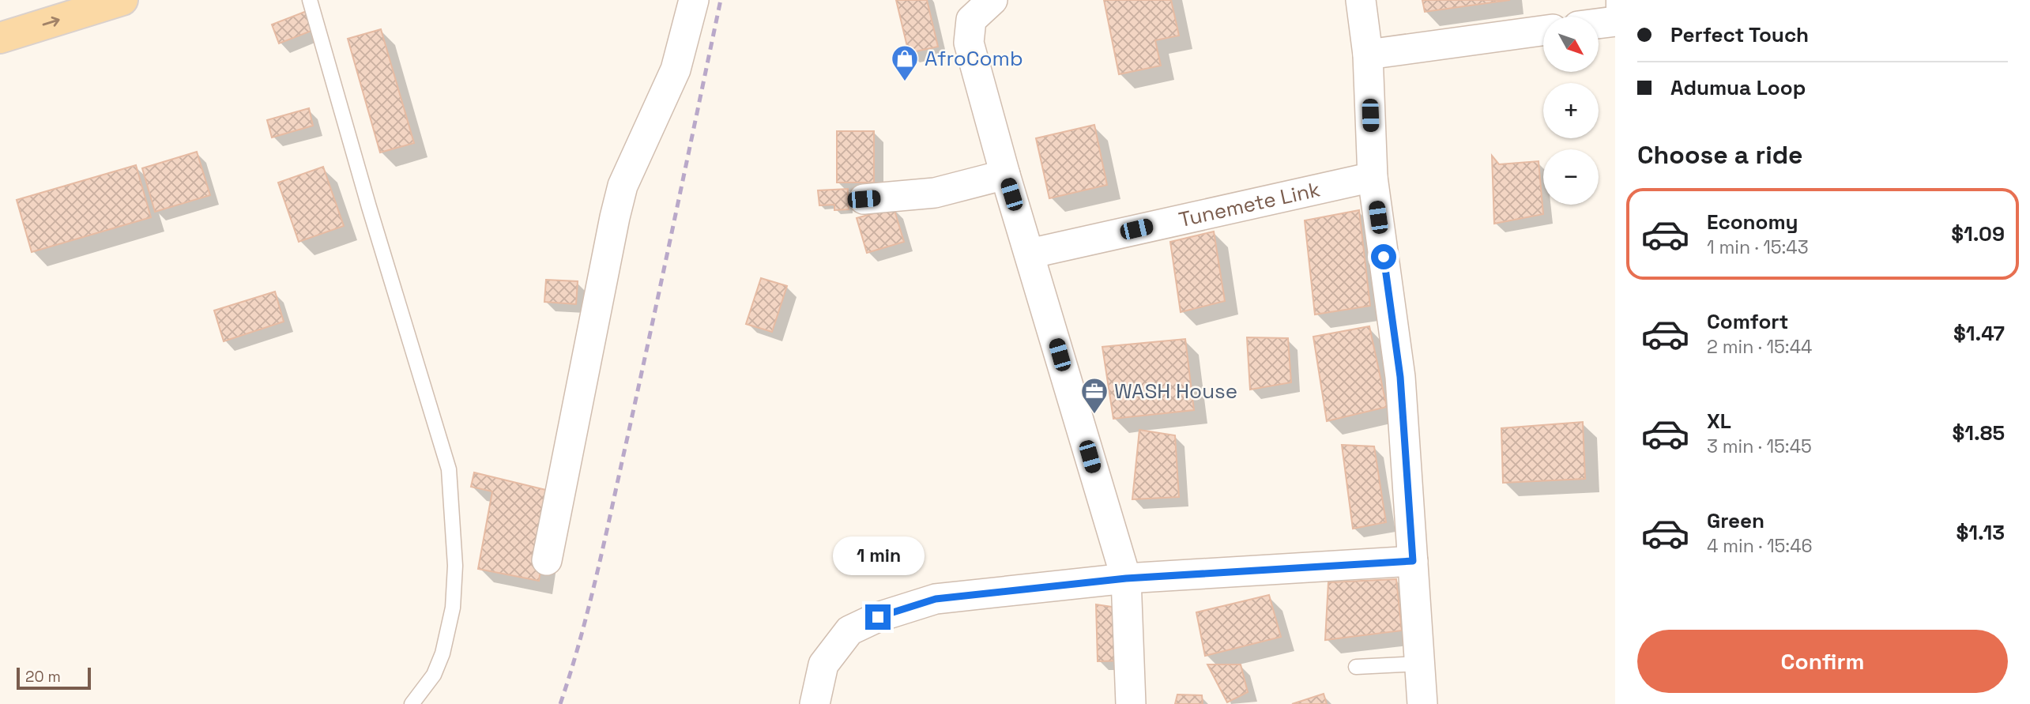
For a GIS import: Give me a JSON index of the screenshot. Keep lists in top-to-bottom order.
{
  "streets": {
    "street": ["Tunemete Link"]
  },
  "places": {
    "shop": ["AfroComb"],
    "office": ["WASH House"]
  },
  "scale_bar": "20 m",
  "north": "bottom right",
  "page": {
    "banner": ["Perfect Touch", "Adumua Loop"],
    "map_buttons": ["+", "−"],
    "heading": "Choose a ride",
    "list": [
      {
        "name": "Economy",
        "note": "1 min · 15:43",
        "value": "$1.09"
      },
      {
        "name": "Comfort",
        "note": "2 min · 15:44",
        "value": "$1.47"
      },
      {
        "name": "XL",
        "note": "3 min · 15:45",
        "value": "$1.85"
      },
      {
        "name": "Green",
        "note": "4 min · 15:46",
        "value": "$1.13"
      }
    ],
    "bubble": "1 min",
    "buttons": "Confirm",
    "scale": "20 m"
  }
}
